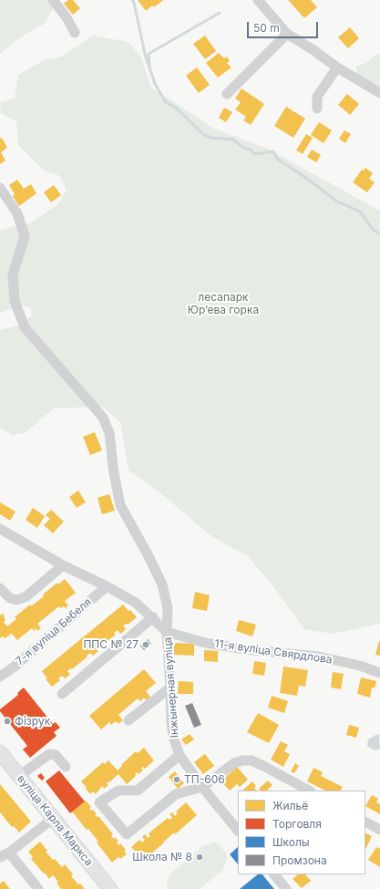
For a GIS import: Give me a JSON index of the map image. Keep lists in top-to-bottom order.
{
  "streets": {
    "main road": ["вуліца Карла Маркса"],
    "street": ["7-я вуліца Бебеля", "11-я вуліца Свярдлова", "Інжынерная вуліца"]
  },
  "crossings": [
    ["7-я вуліца Бебеля", "Інжынерная вуліца"],
    ["11-я вуліца Свярдлова", "Інжынерная вуліца"]
  ],
  "parks": ["лесапарк Юрʼева горка"],
  "places": [
    "ППС № 27",
    "Фізрук",
    "ТП-606",
    "Школа № 8"
  ],
  "legend": [
    "Жильё",
    "Торговля",
    "Школы",
    "Промзона"
  ],
  "scale_bar": "50 m"
}
